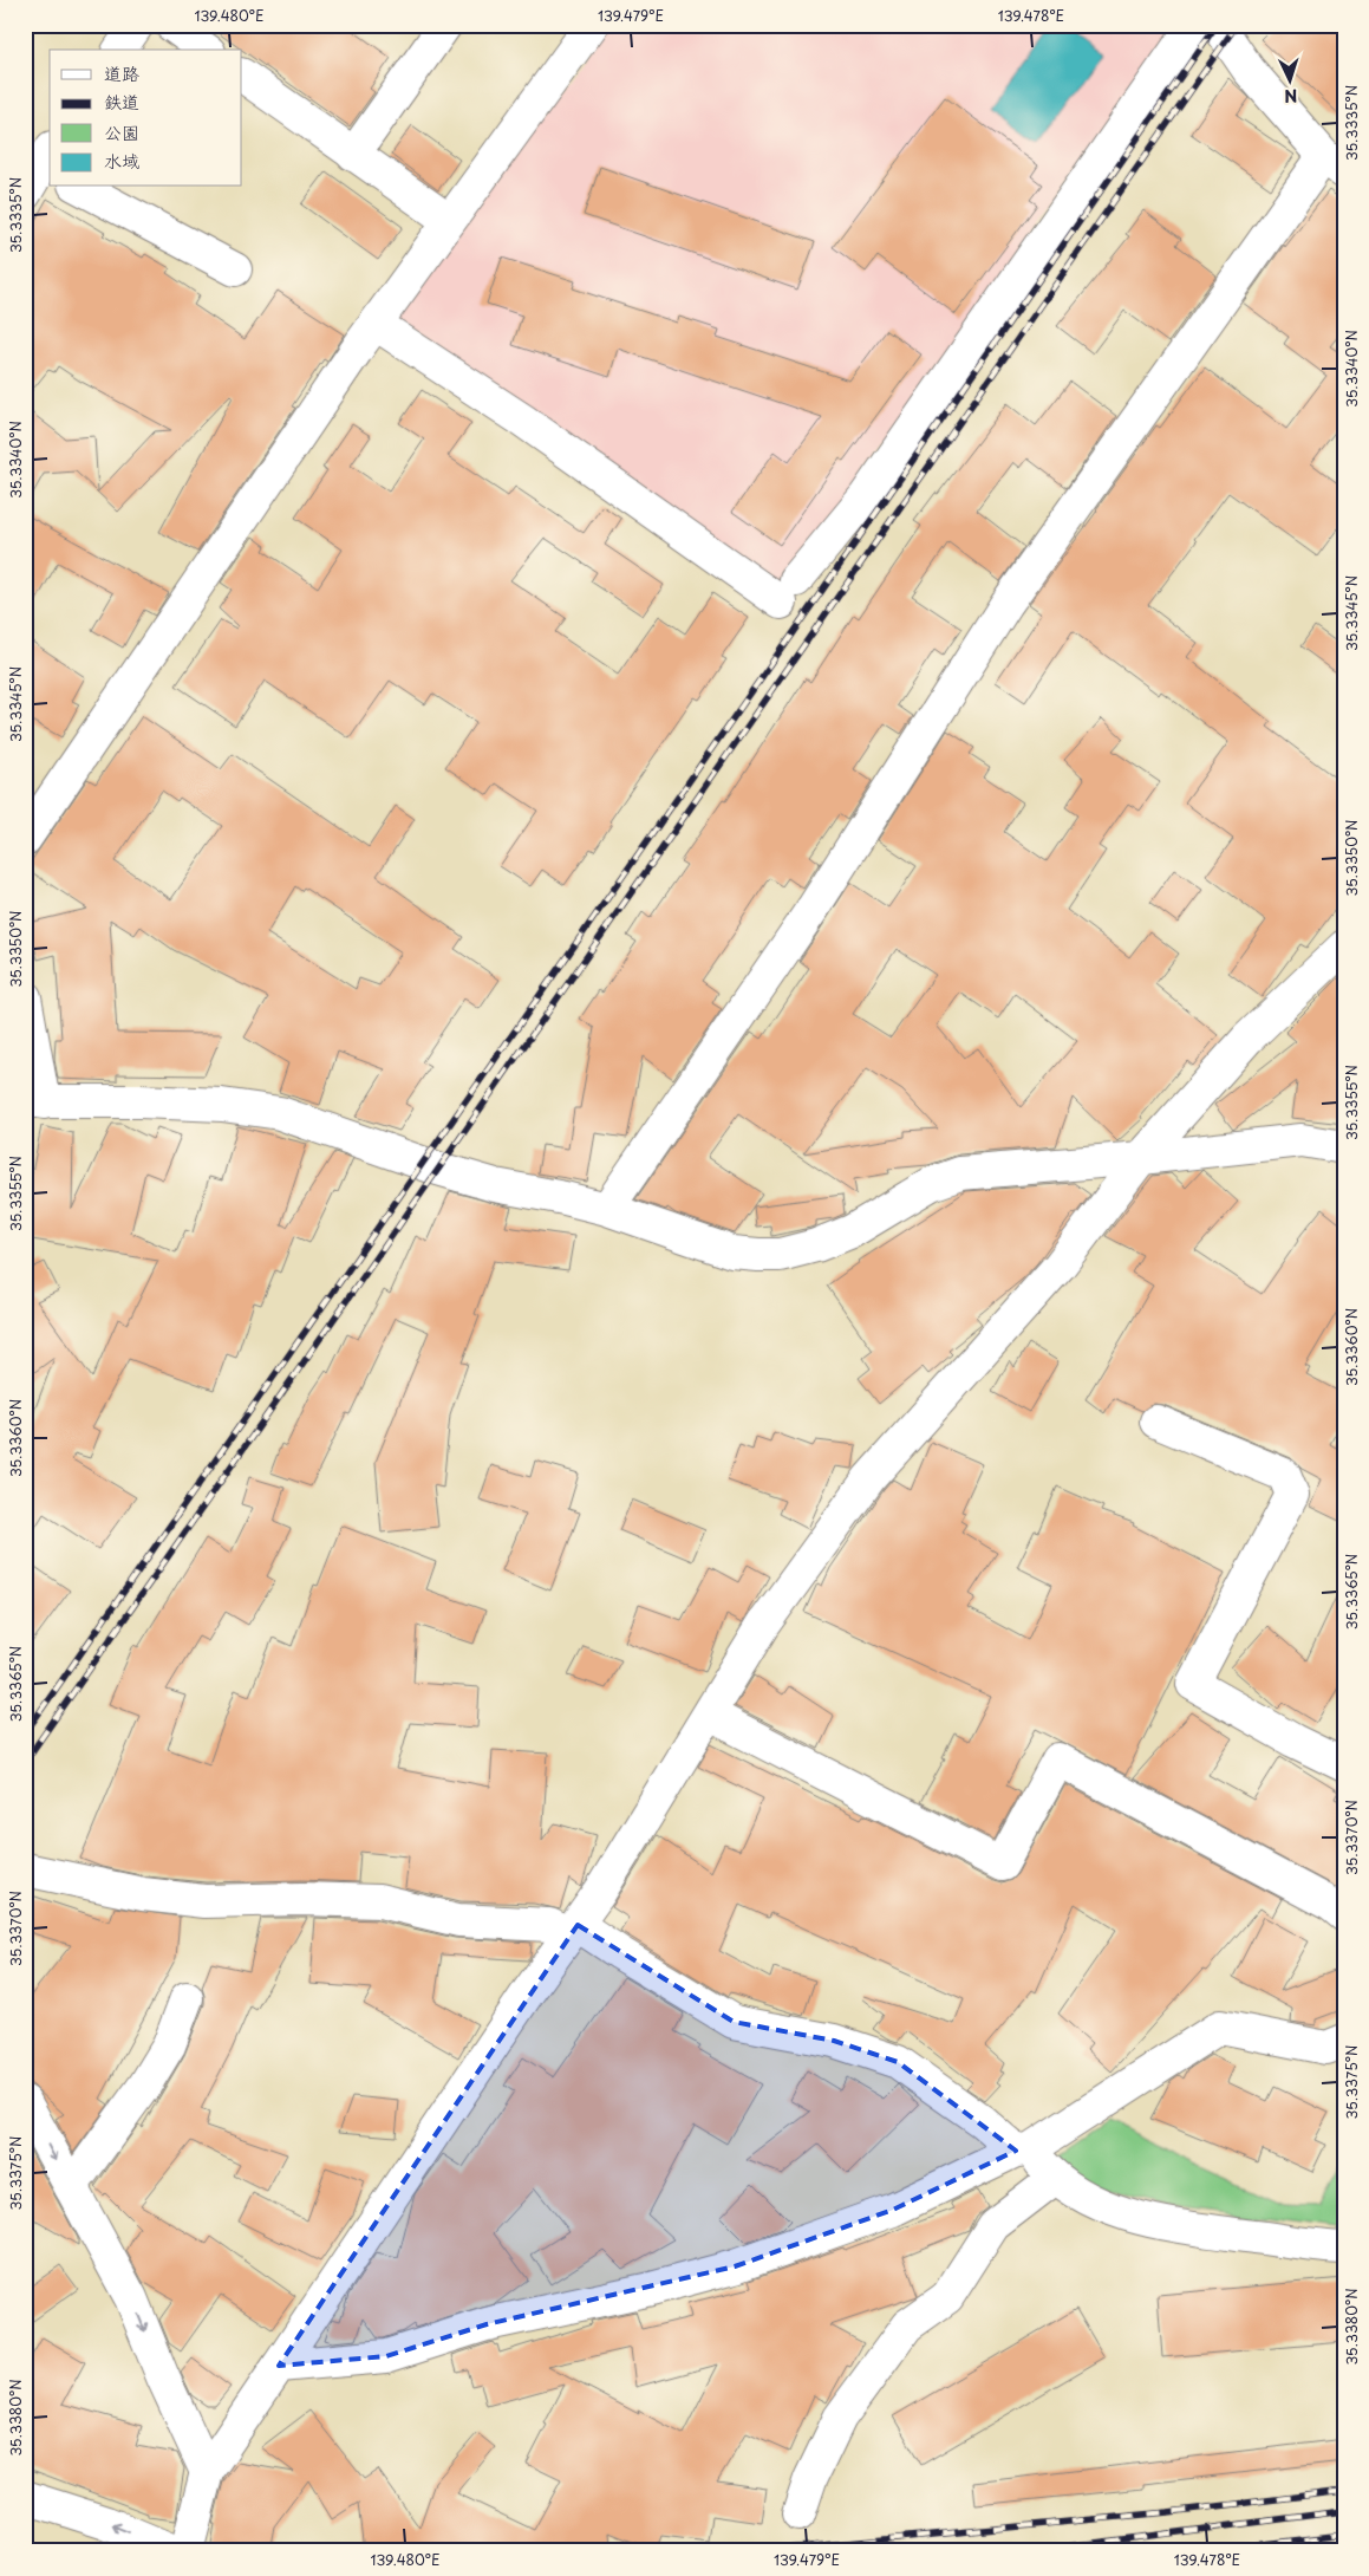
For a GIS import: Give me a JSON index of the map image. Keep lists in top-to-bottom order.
{
  "legend": [
    "道路",
    "鉄道",
    "公園",
    "水域"
  ],
  "north": "bottom",
  "coordinates": [
    "139.480°E",
    "139.479°E",
    "139.478°E",
    "35.3335°N",
    "35.3340°N",
    "35.3345°N",
    "35.3350°N",
    "35.3355°N",
    "35.3360°N",
    "35.3365°N",
    "35.3370°N",
    "35.3375°N",
    "35.3380°N"
  ]
}
